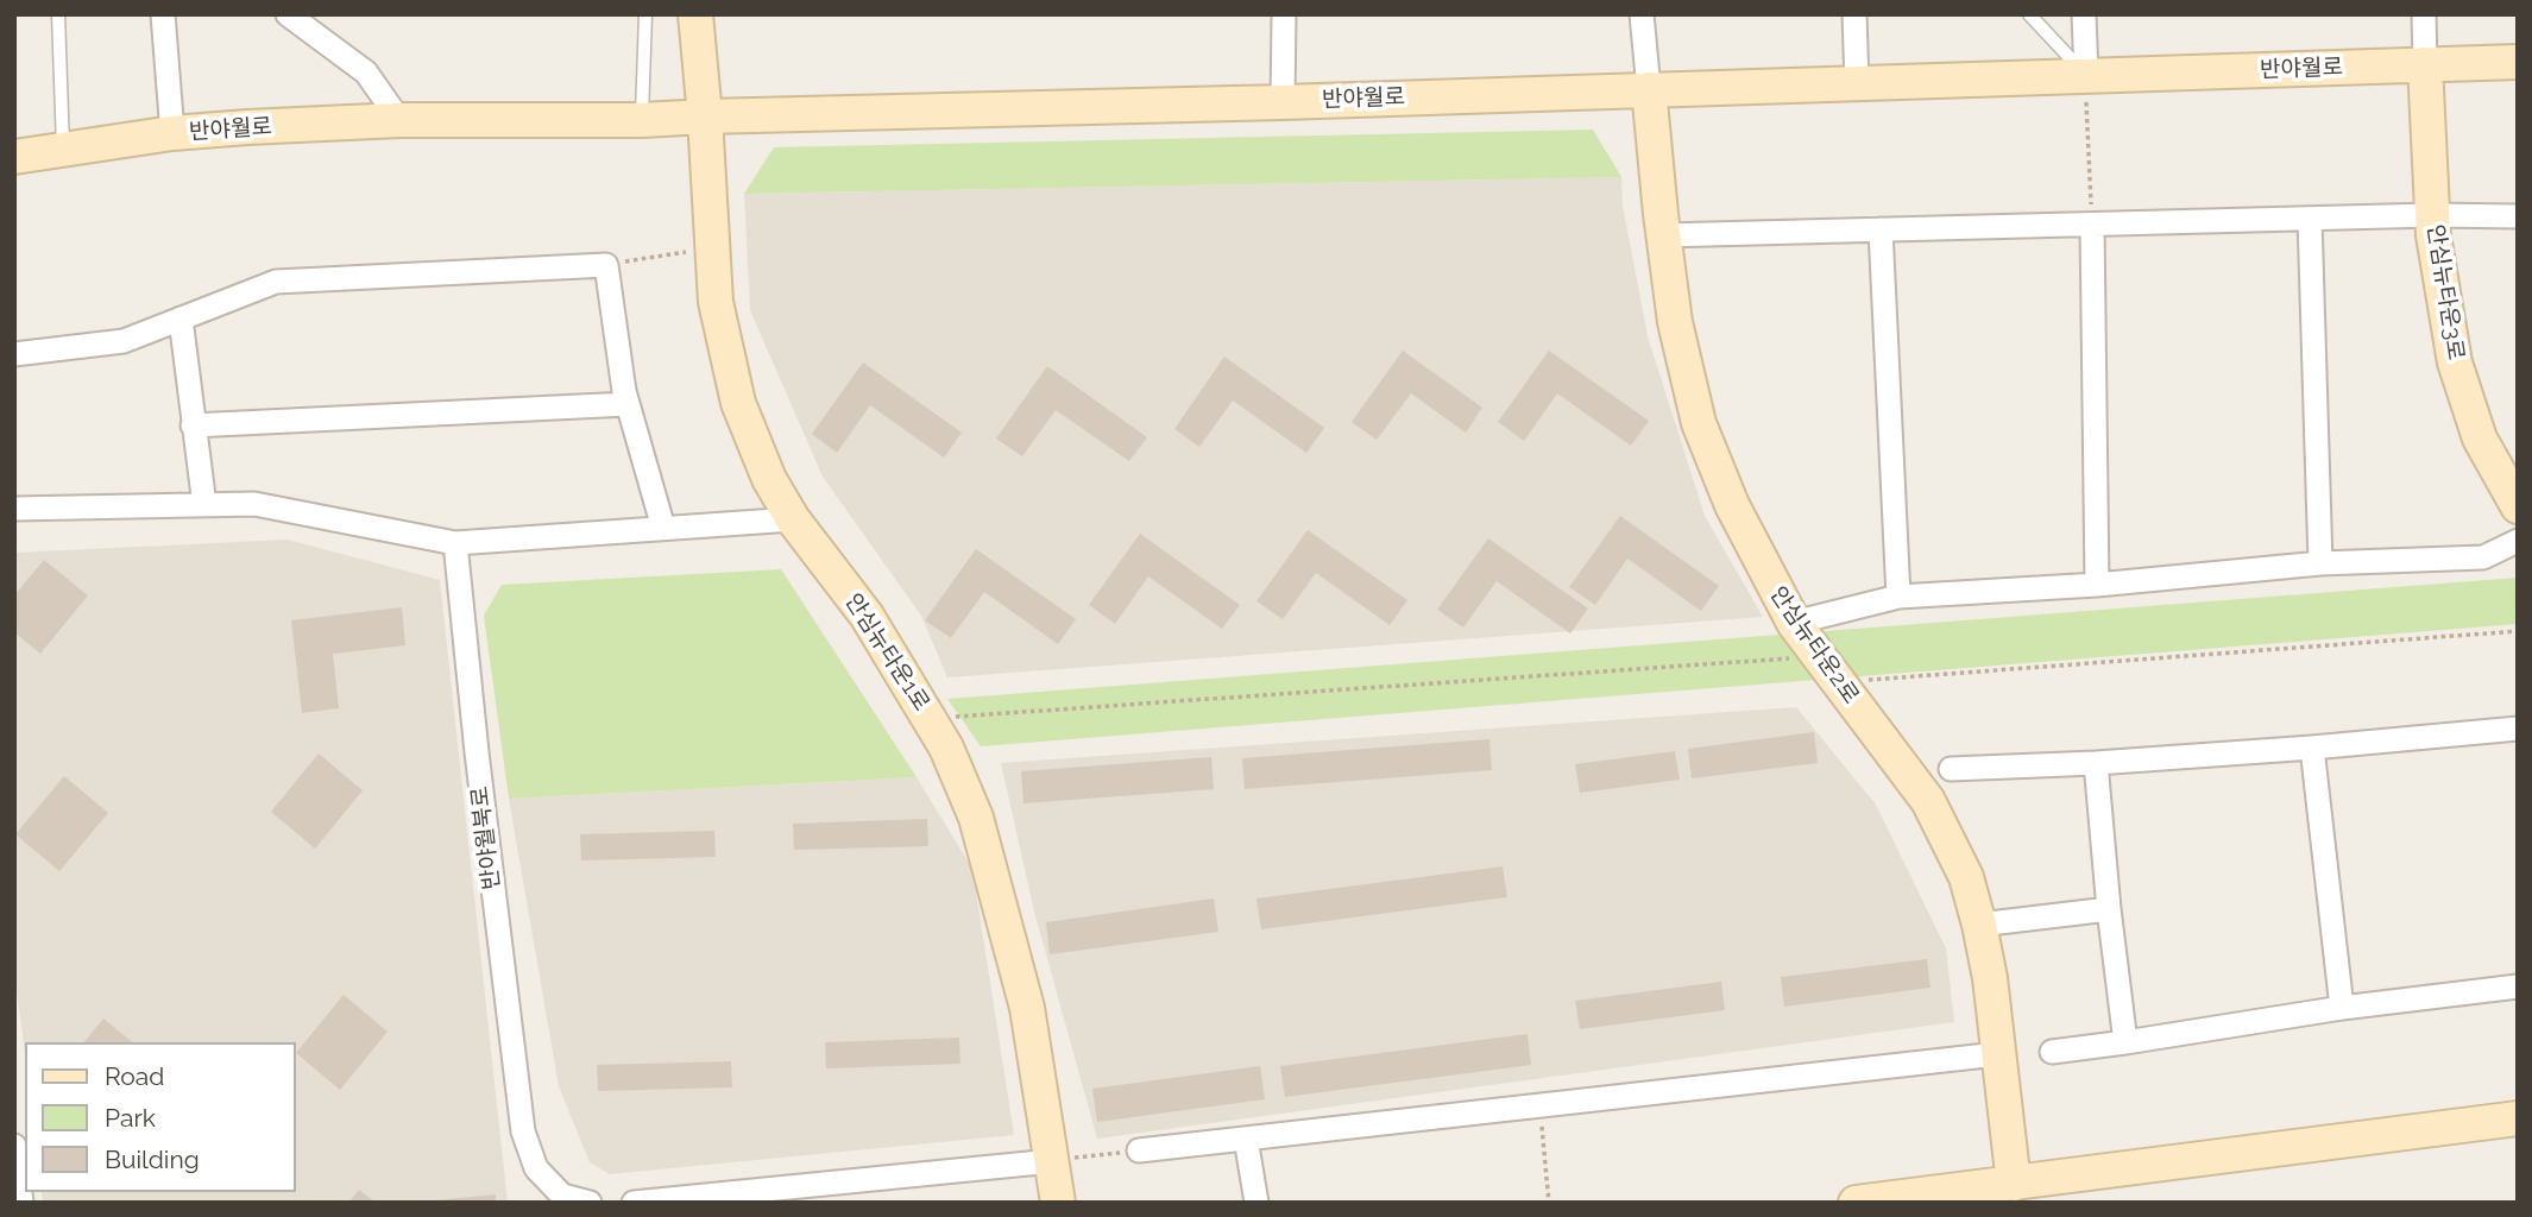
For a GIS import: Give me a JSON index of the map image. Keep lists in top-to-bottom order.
{
  "streets": {
    "street": [
      "반야월로",
      "안심뉴타운3로",
      "안심뉴타운2로",
      "안심뉴타운1로",
      "반야월북로"
    ]
  },
  "crossings": [
    ["반야월로", "안심뉴타운3로"],
    ["반야월로", "안심뉴타운2로"],
    ["반야월로", "안심뉴타운1로"]
  ],
  "legend": ["Road", "Park", "Building"]
}
